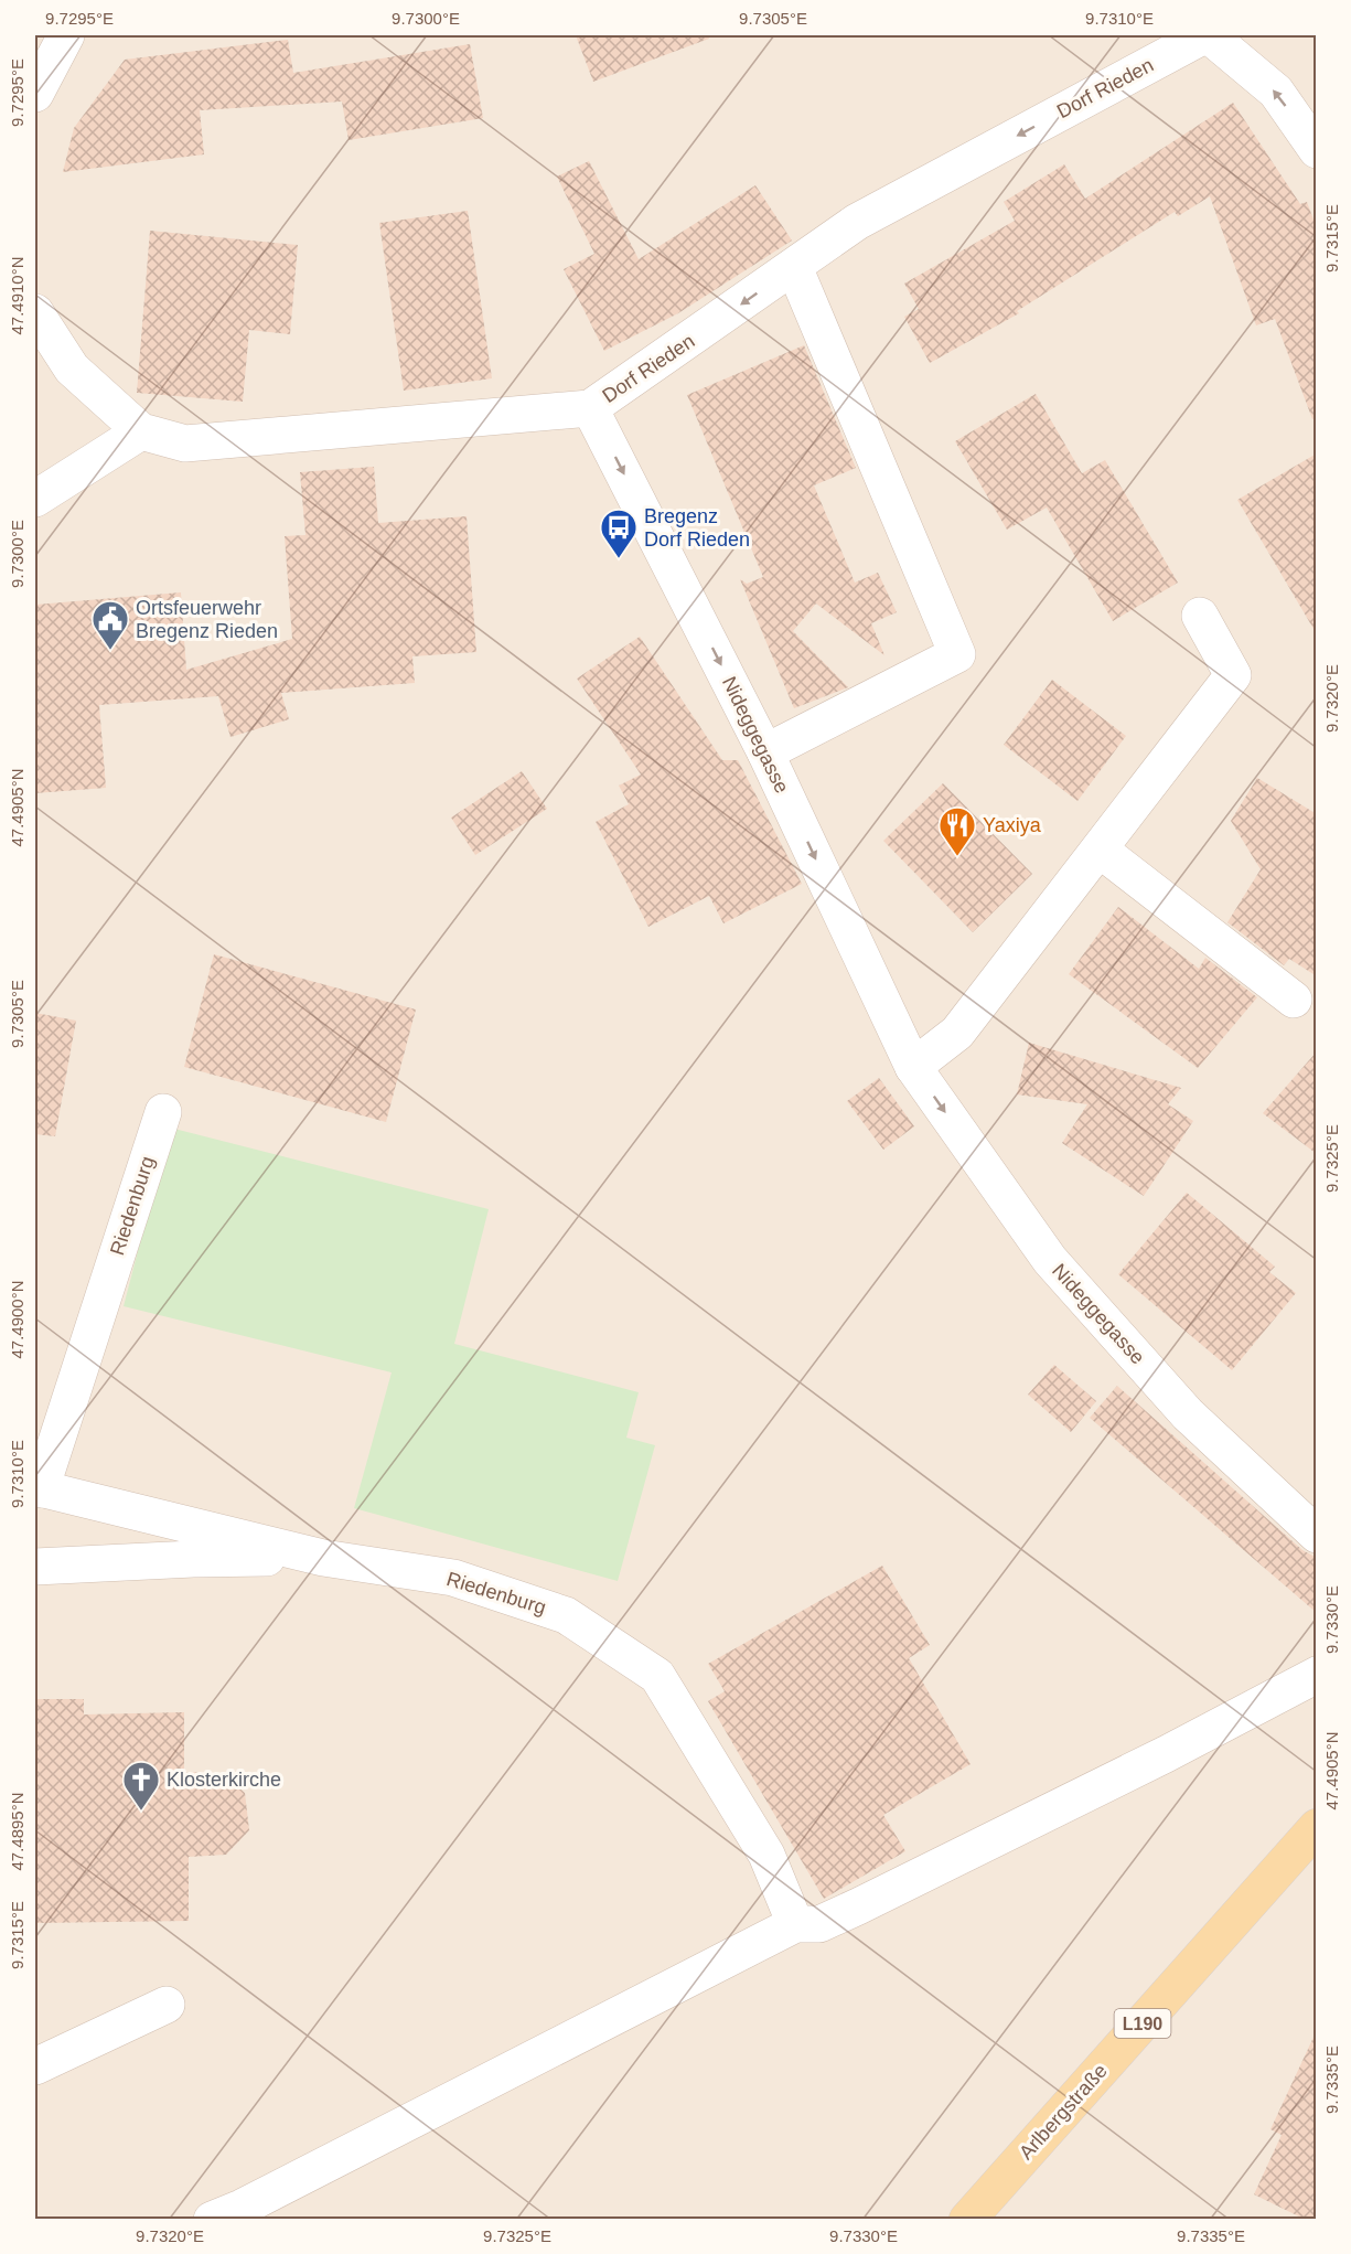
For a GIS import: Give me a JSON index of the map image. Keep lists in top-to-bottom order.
{
  "streets": {
    "main road": ["L190", "Arlbergstraße"],
    "street": ["Dorf Rieden", "Nideggegasse", "Riedenburg"]
  },
  "crossings": [
    ["Dorf Rieden", "Nideggegasse"]
  ],
  "one_way": ["Dorf Rieden", "Nideggegasse"],
  "places": {
    "bus stop": ["Bregenz Dorf Rieden"],
    "public building": ["Ortsfeuerwehr Bregenz Rieden"],
    "restaurant": ["Yaxiya"],
    "church": ["Klosterkirche"]
  },
  "coordinates": [
    "9.7295°E",
    "9.7300°E",
    "9.7305°E",
    "9.7310°E",
    "9.7315°E",
    "47.4910°N",
    "9.7320°E",
    "47.4905°N",
    "9.7325°E",
    "47.4900°N",
    "9.7330°E",
    "47.4895°N",
    "9.7335°E"
  ]
}
